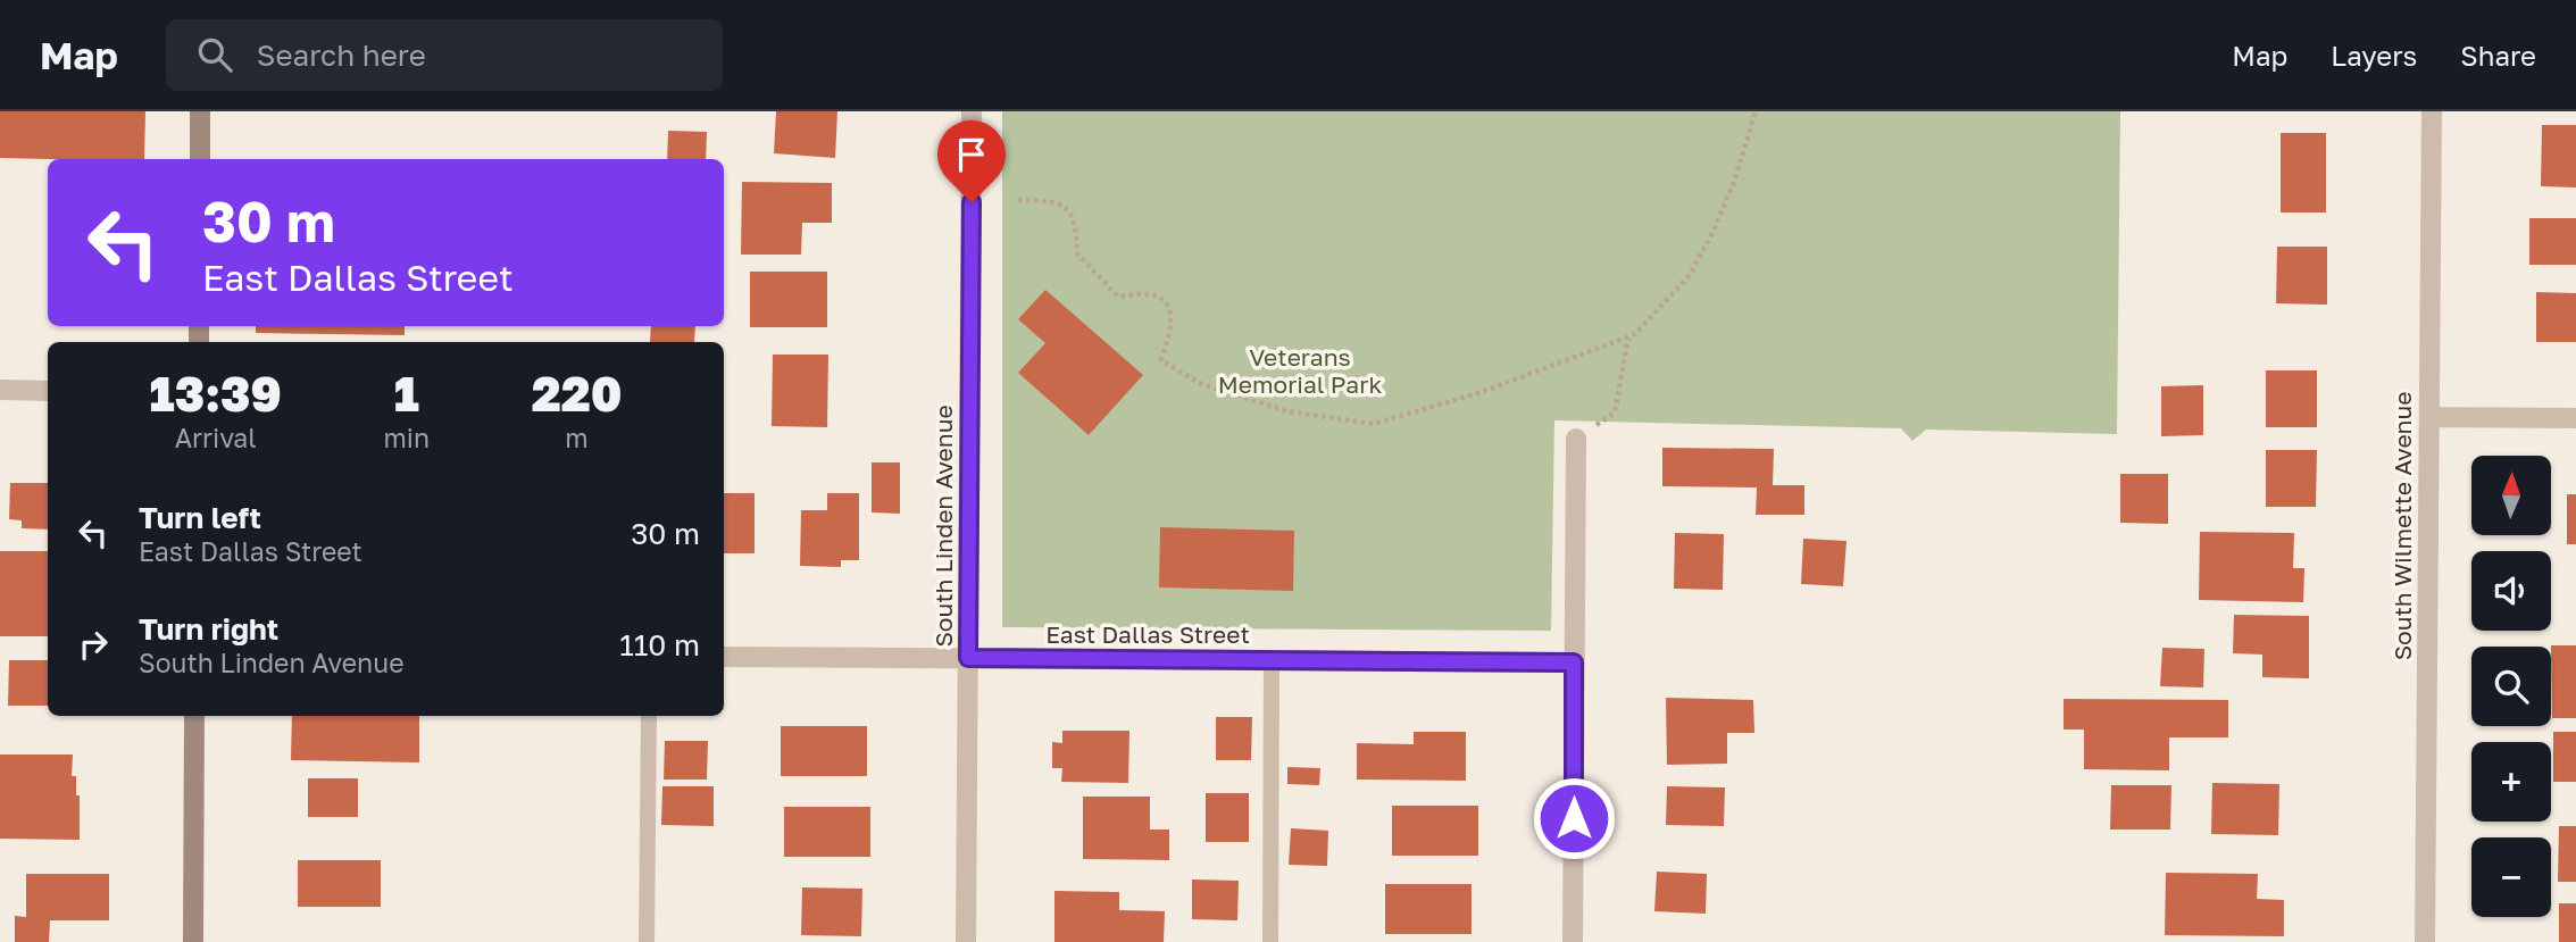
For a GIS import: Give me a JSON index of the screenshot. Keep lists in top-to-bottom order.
{
  "streets": {
    "street": ["South Linden Avenue", "South Wilmette Avenue", "East Dallas Street"]
  },
  "crossings": [
    ["South Linden Avenue", "East Dallas Street"]
  ],
  "parks": ["Veterans Memorial Park"],
  "north": "top",
  "page": {
    "header": "Map",
    "search": "Search here",
    "nav": ["Map", "Layers", "Share"],
    "turn": ["30 m", "East Dallas Street"],
    "eta": [
      "13:39",
      "Arrival",
      "1",
      "min",
      "220",
      "m"
    ],
    "map_buttons": ["+", "−"],
    "list": [
      {
        "name": "Turn left",
        "note": "East Dallas Street",
        "value": "30 m"
      },
      {
        "name": "Turn right",
        "note": "South Linden Avenue",
        "value": "110 m"
      }
    ]
  }
}
